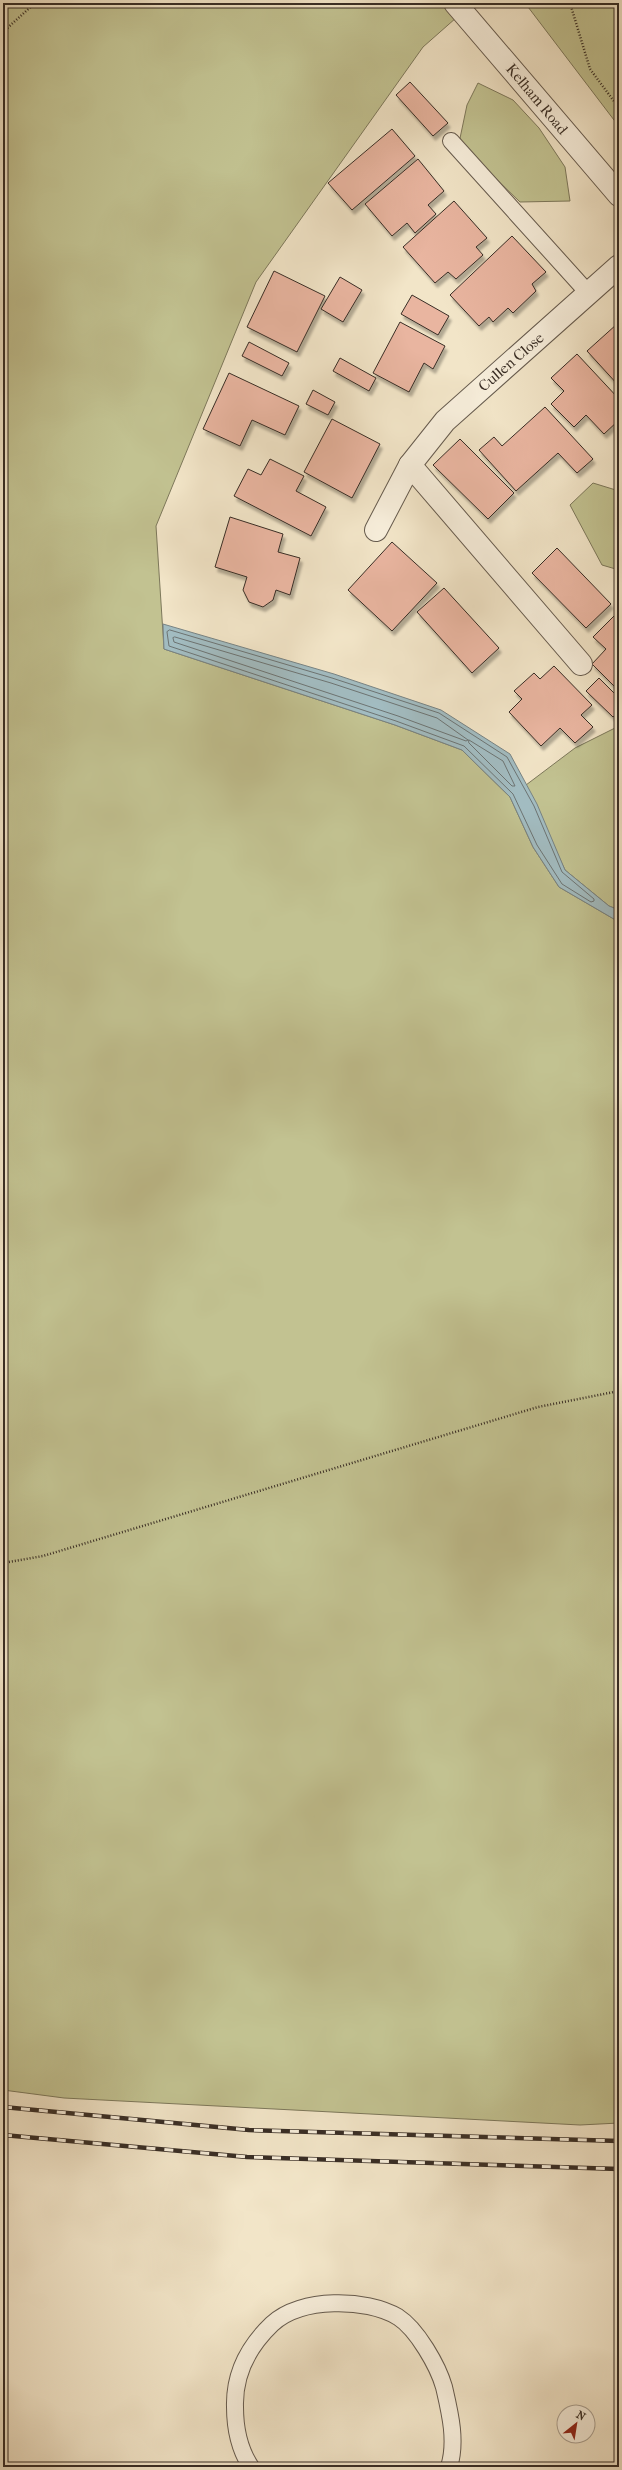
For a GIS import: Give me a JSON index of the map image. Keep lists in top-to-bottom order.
{
  "streets": {
    "street": ["Kelham Road", "Cullen Close"]
  },
  "north": "top right"
}
